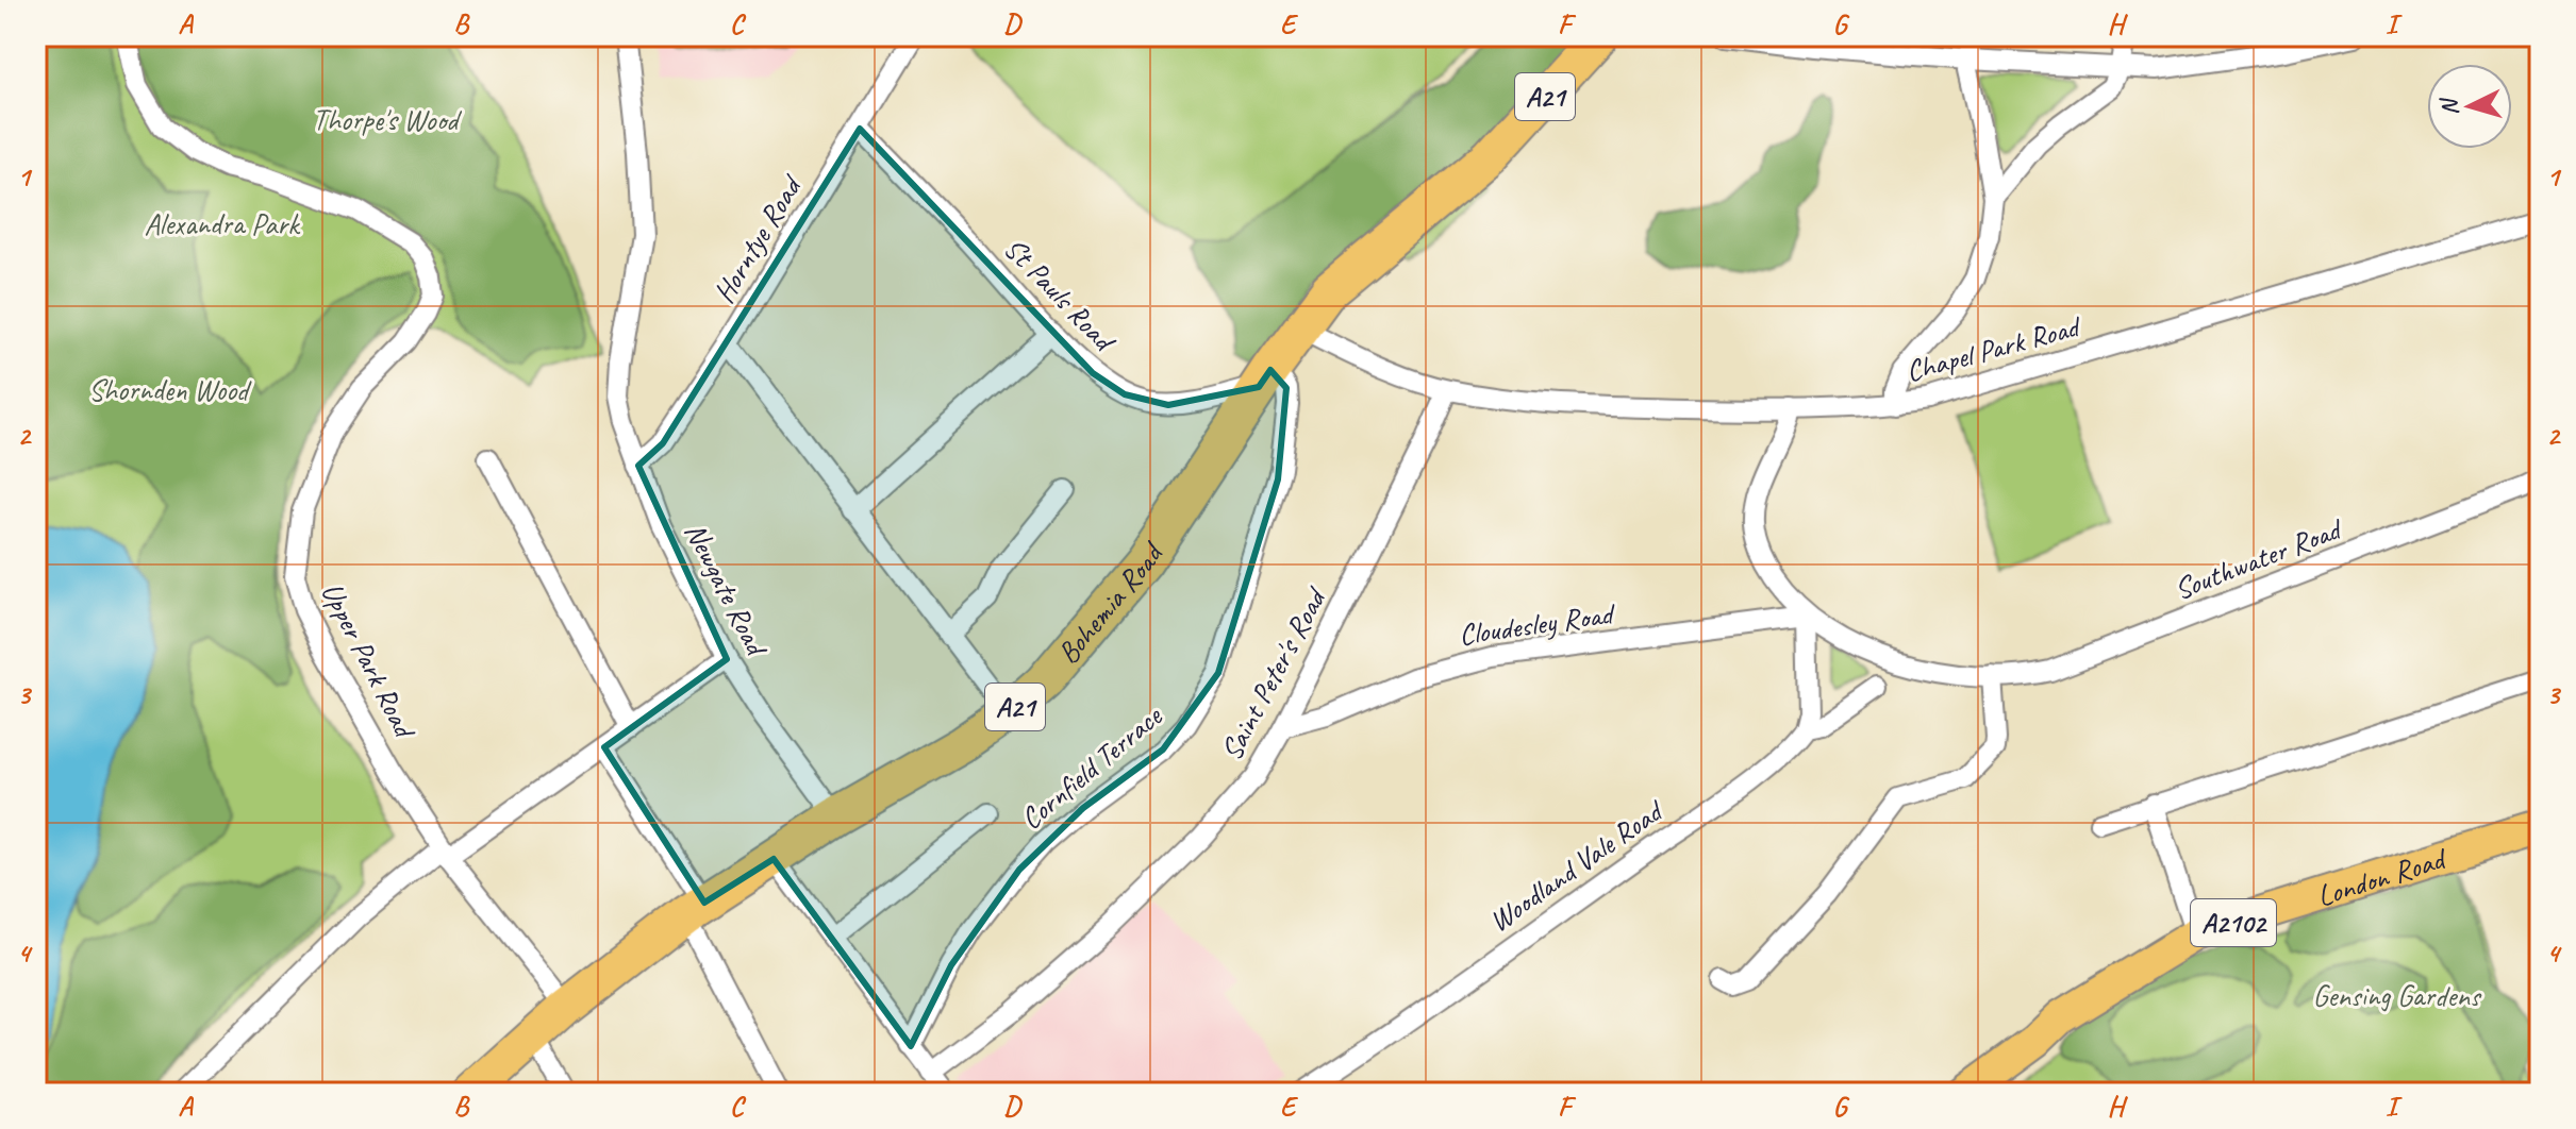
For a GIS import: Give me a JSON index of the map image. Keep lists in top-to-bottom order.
{
  "streets": {
    "highway": ["A21", "Bohemia Road"],
    "main road": ["London Road", "A2102"],
    "street": [
      "Horntye Road",
      "St Pauls Road",
      "Chapel Park Road",
      "Southwater Road",
      "Newgate Road",
      "Cloudesley Road",
      "Upper Park Road",
      "Saint Peter's Road",
      "Cornfield Terrace",
      "Woodland Vale Road"
    ]
  },
  "crossings": [
    ["Horntye Road", "St Pauls Road"],
    ["Horntye Road", "Newgate Road"],
    ["St Pauls Road", "Bohemia Road"],
    ["St Pauls Road", "Cornfield Terrace"],
    ["Chapel Park Road", "Southwater Road"],
    ["Chapel Park Road", "Bohemia Road"],
    ["Chapel Park Road", "Saint Peter's Road"],
    ["Southwater Road", "Cloudesley Road"],
    ["Newgate Road", "Bohemia Road"],
    ["Bohemia Road", "Upper Park Road"],
    ["Bohemia Road", "Cornfield Terrace"],
    ["Cloudesley Road", "Saint Peter's Road"]
  ],
  "parks": [
    "Thorpe's Wood",
    "Alexandra Park",
    "Shornden Wood",
    "Gensing Gardens"
  ],
  "north": "left",
  "grid": {
    "columns": [
      "A",
      "B",
      "C",
      "D",
      "E",
      "F",
      "G",
      "H",
      "I"
    ],
    "rows": [
      "1",
      "2",
      "3",
      "4"
    ]
  }
}
